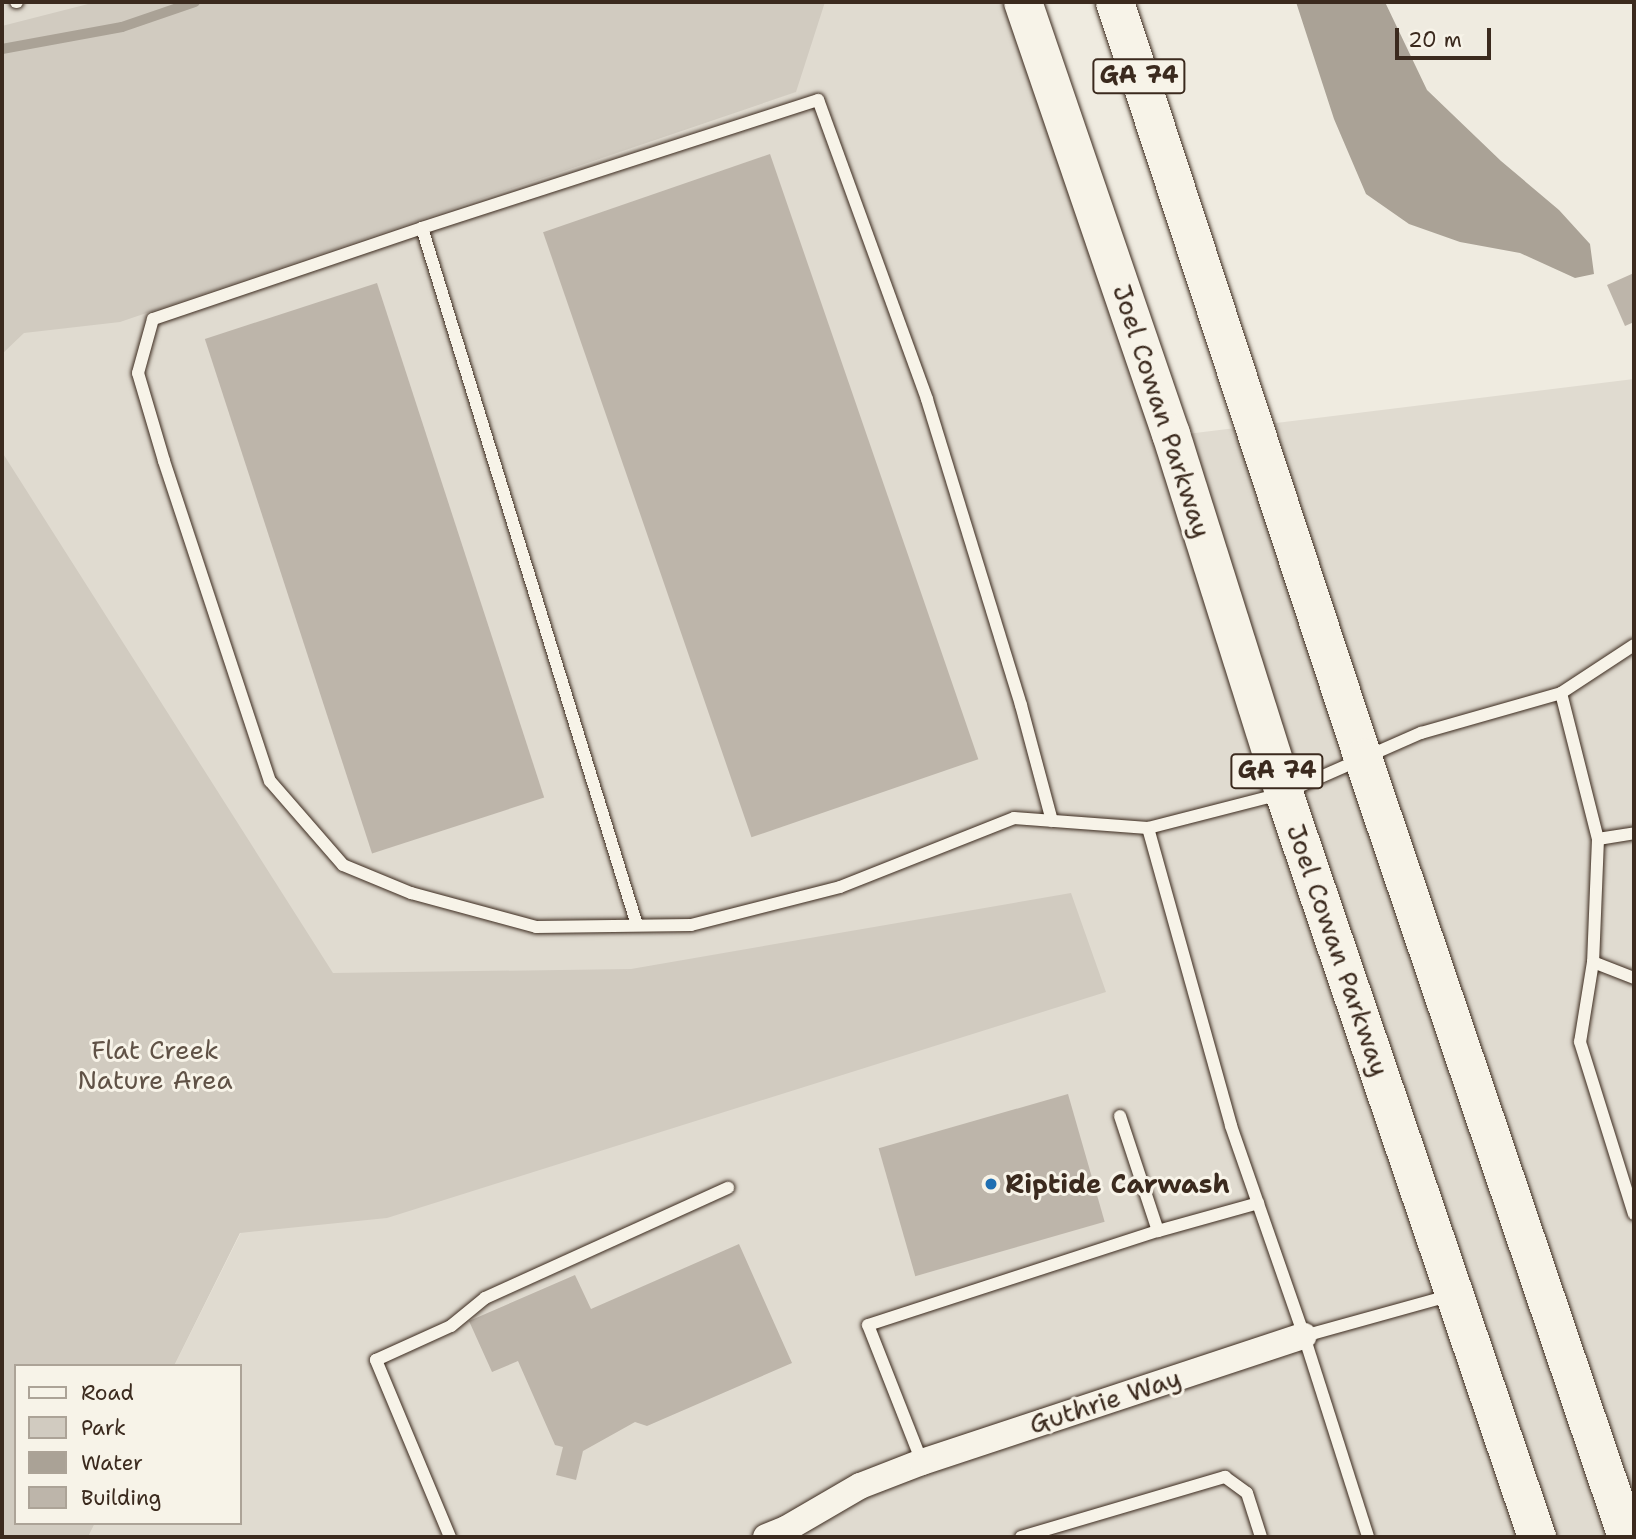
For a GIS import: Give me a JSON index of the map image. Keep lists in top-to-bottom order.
{
  "streets": {
    "main road": ["GA 74", "Joel Cowan Parkway"],
    "street": ["Guthrie Way"]
  },
  "crossings": [
    ["Joel Cowan Parkway", "Guthrie Way"]
  ],
  "parks": ["Flat Creek Nature Area"],
  "places": ["Riptide Carwash"],
  "legend": [
    "Road",
    "Park",
    "Water",
    "Building"
  ],
  "scale_bar": "20 m"
}
